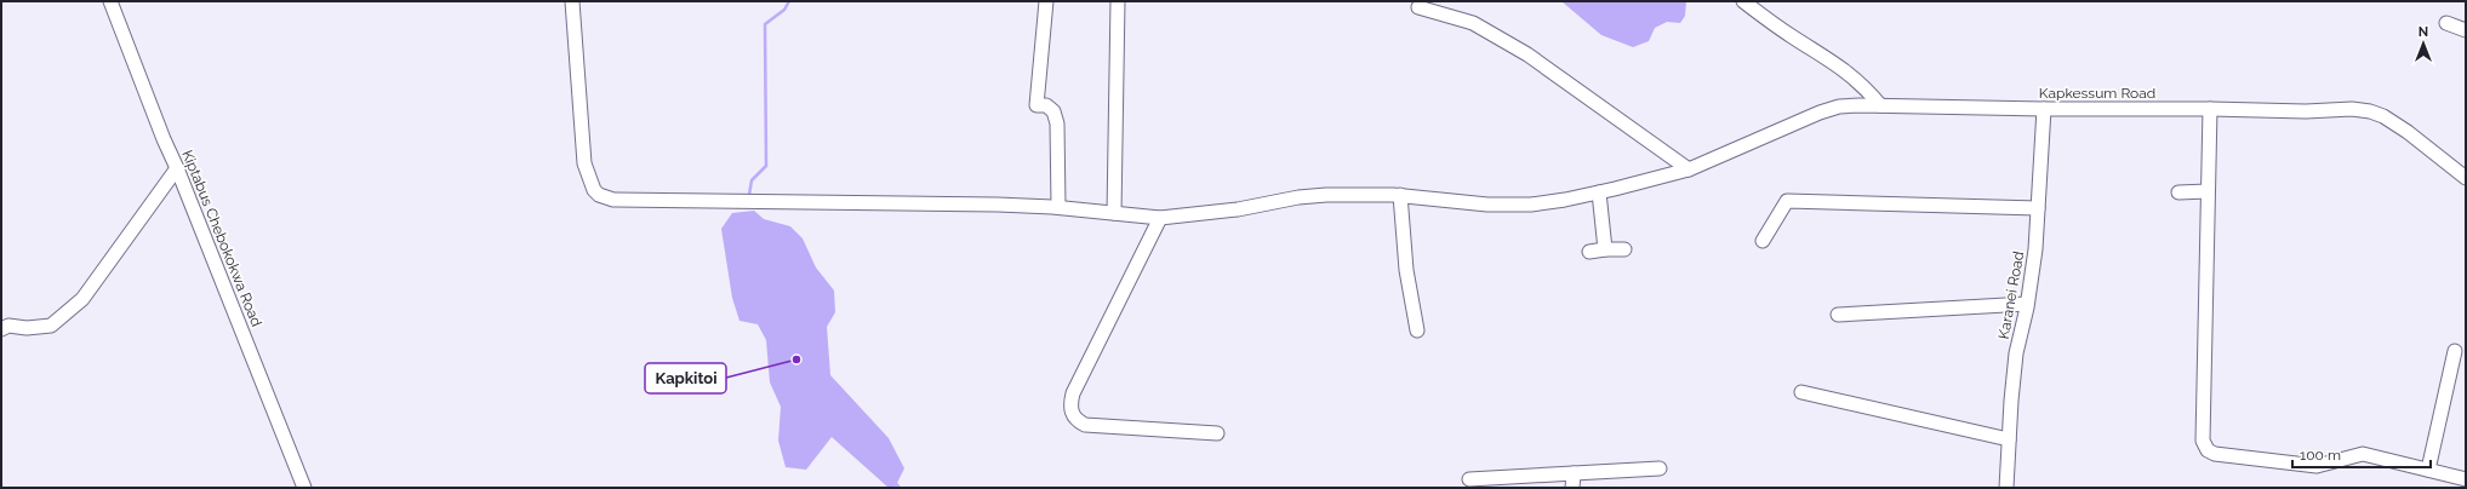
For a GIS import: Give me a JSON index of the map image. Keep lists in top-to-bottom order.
{
  "streets": {
    "street": ["Kapkessum Road", "Kiptabus Chebokokwa Road", "Karanei Road"]
  },
  "crossings": [
    ["Kapkessum Road", "Karanei Road"]
  ],
  "places": ["Kapkitoi"],
  "scale_bar": "100 m",
  "north": "top"
}
